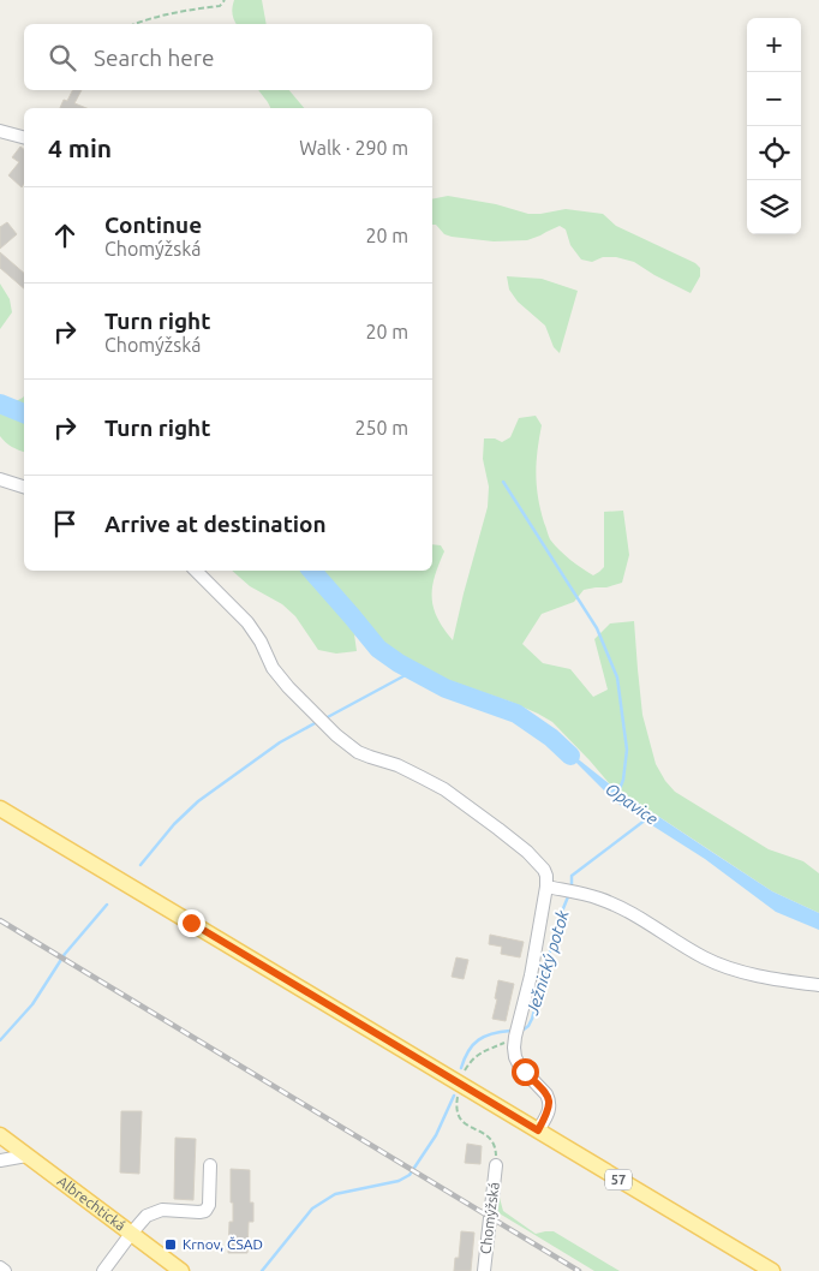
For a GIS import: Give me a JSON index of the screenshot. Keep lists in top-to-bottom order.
{
  "streets": {
    "main road": ["57", "Albrechtická"],
    "street": ["Chomýžská"]
  },
  "water": ["Opavice", "Ježnický potok"],
  "places": {
    "transit": ["Krnov, ČSAD"]
  },
  "page": {
    "map_buttons": ["+", "−"],
    "search": "Search here",
    "heading": ["4 min", "Walk · 290 m"],
    "list": [
      ["Continue", "Chomýžská", "20 m"],
      ["Turn right", "Chomýžská", "20 m"],
      ["Turn right", "250 m"],
      "Arrive at destination"
    ]
  }
}
